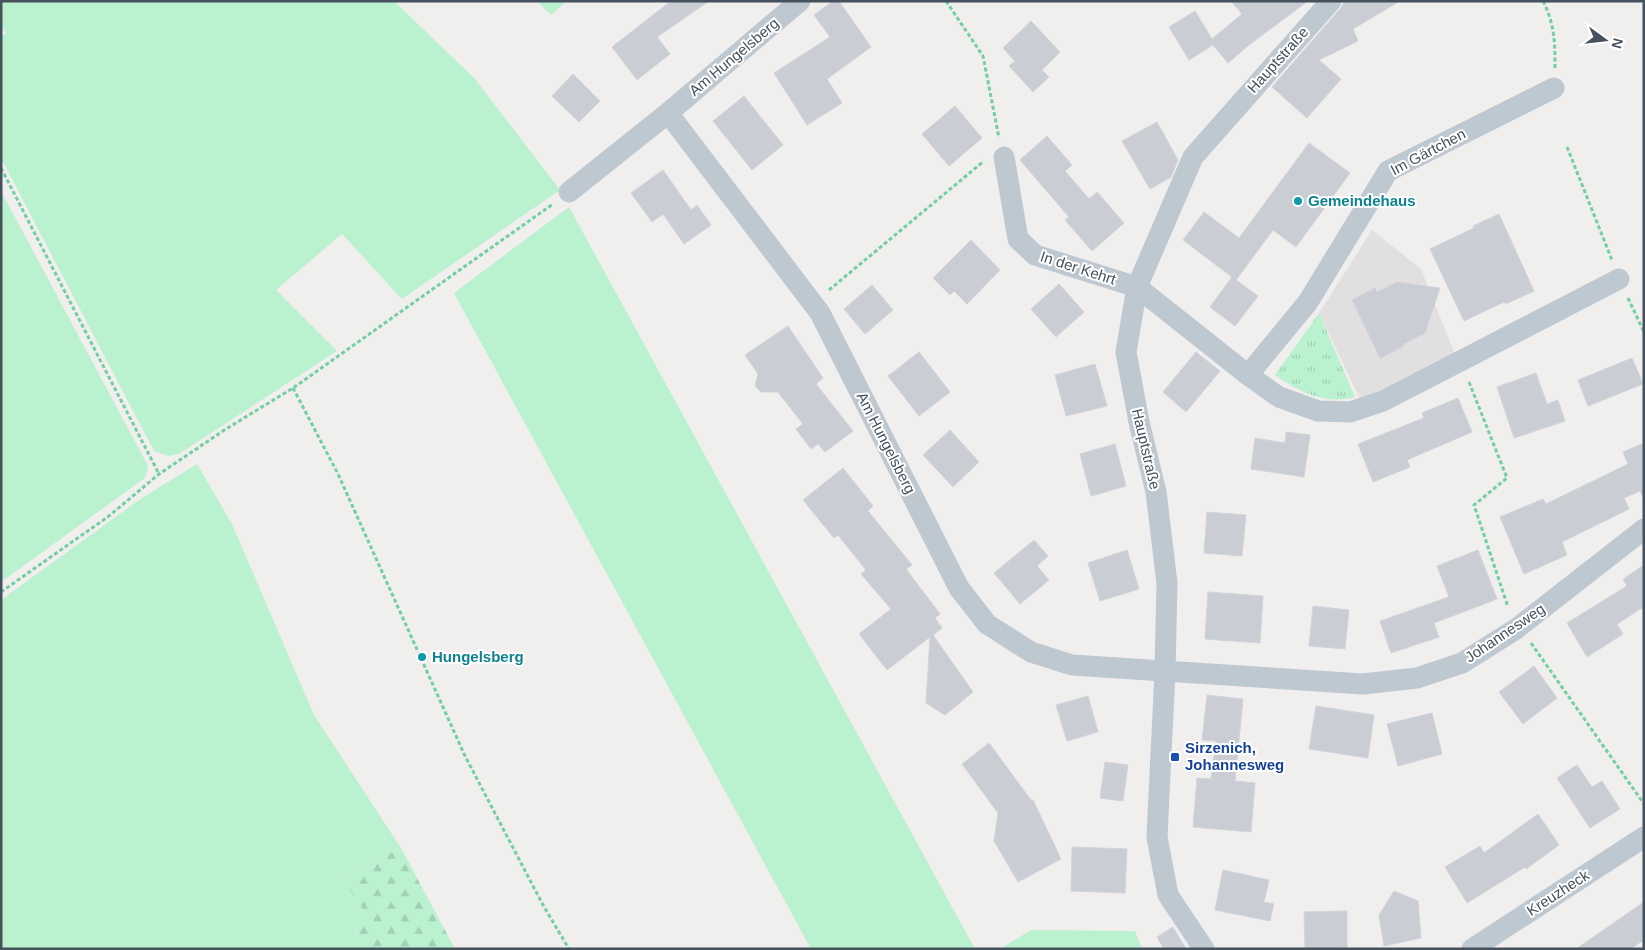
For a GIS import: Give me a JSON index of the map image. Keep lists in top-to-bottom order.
{
  "streets": {
    "street": [
      "Am Hungelsberg",
      "Hauptstraße",
      "Im Gärtchen",
      "In der Kehrt",
      "Johannesweg",
      "Kreuzheck"
    ]
  },
  "crossings": [
    ["Am Hungelsberg", "Hauptstraße"],
    ["Am Hungelsberg", "Johannesweg"],
    ["Hauptstraße", "In der Kehrt"],
    ["Hauptstraße", "Johannesweg"]
  ],
  "places": {
    "other": ["Gemeindehaus", "Hungelsberg"],
    "transit": ["Sirzenich, Johannesweg"]
  },
  "north": "right"
}
